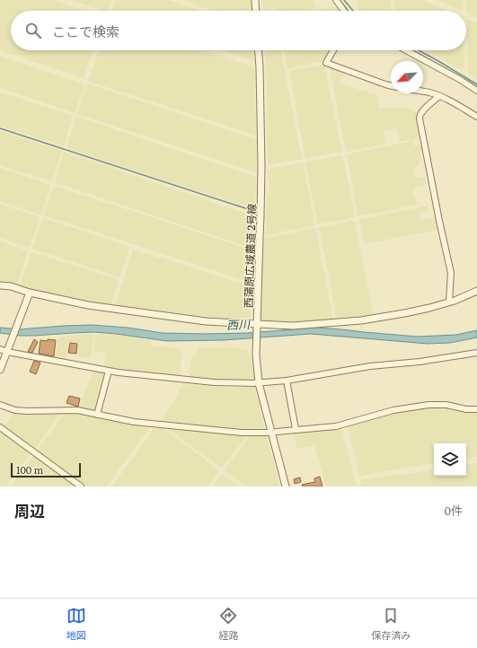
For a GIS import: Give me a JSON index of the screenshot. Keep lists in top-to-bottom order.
{
  "streets": {
    "street": ["西蒲原広域農道 2号線"]
  },
  "water": ["西川"],
  "scale_bar": "100 m",
  "north": "bottom left",
  "page": {
    "search": "ここで検索",
    "scale": "100 m",
    "heading": ["周辺", "0件"],
    "nav": ["地図", "経路", "保存済み"]
  }
}
